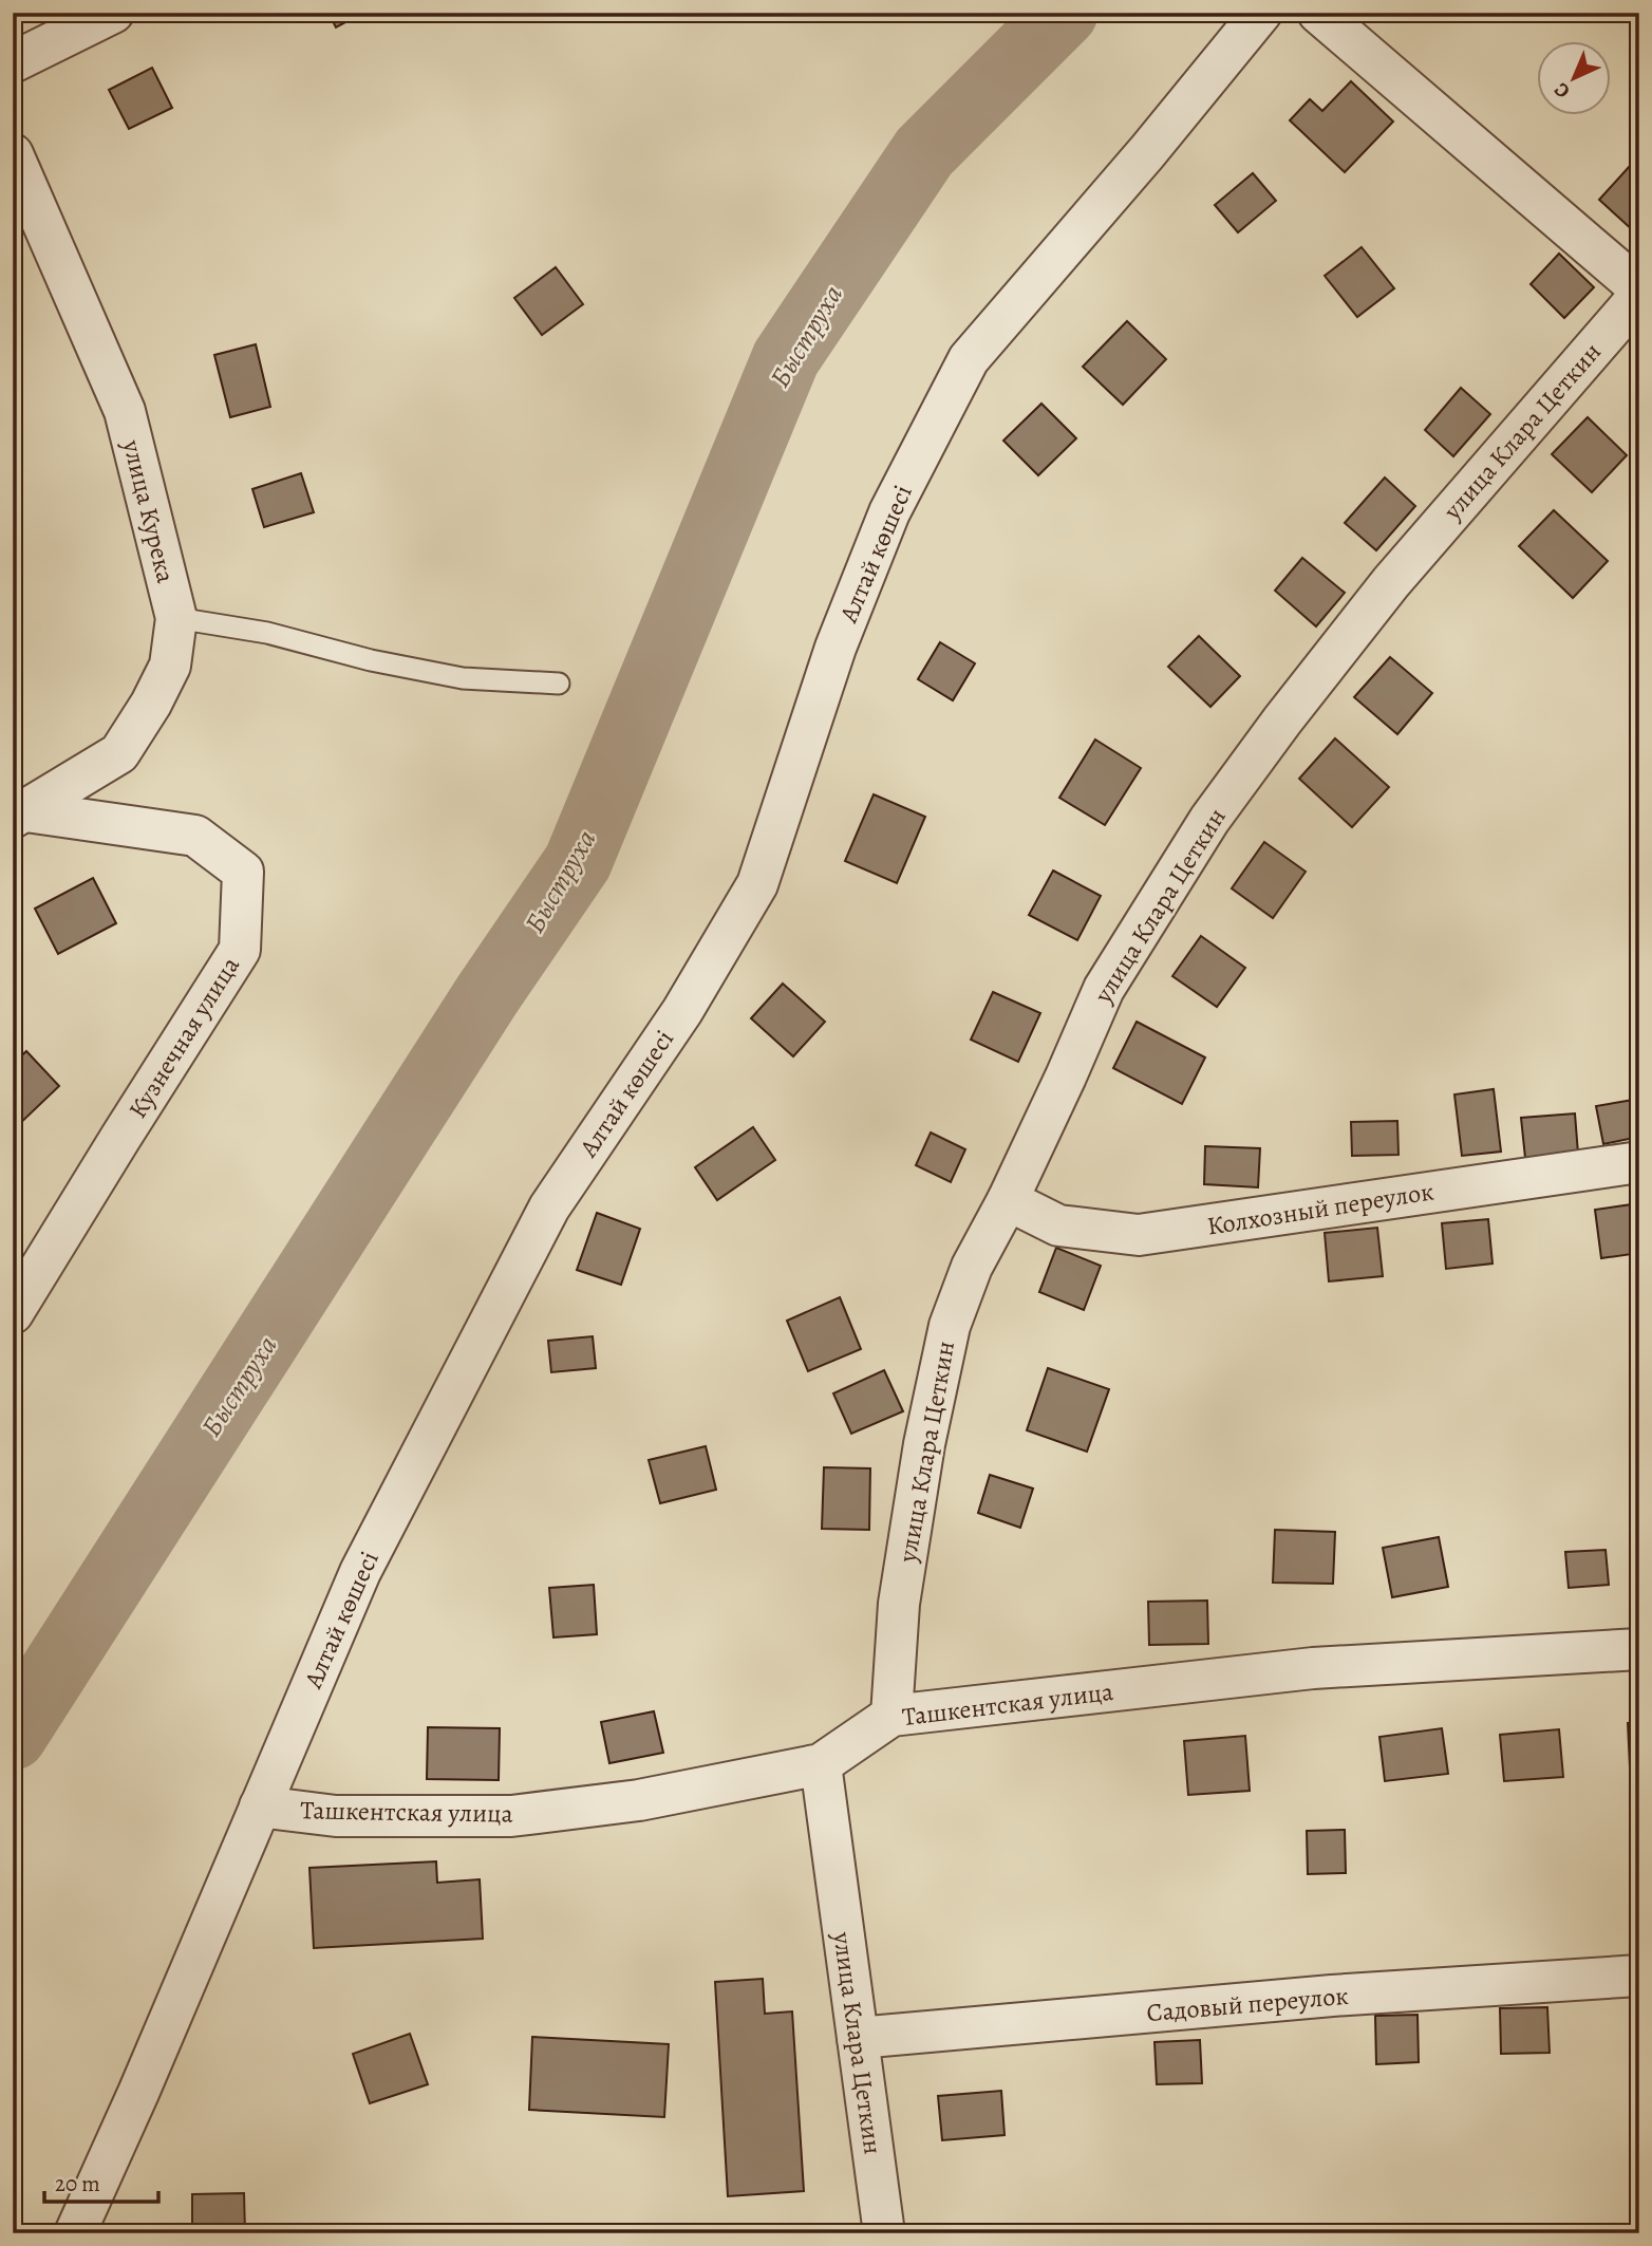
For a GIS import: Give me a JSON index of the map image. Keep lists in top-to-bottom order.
{
  "streets": {
    "street": [
      "улица Клара Цеткин",
      "улица Курека",
      "Алтай көшесі",
      "Кузнечная улица",
      "Колхозный переулок",
      "Ташкентская улица",
      "Садовый переулок"
    ]
  },
  "crossings": [
    ["улица Клара Цеткин", "Колхозный переулок"],
    ["улица Клара Цеткин", "Ташкентская улица"],
    ["улица Клара Цеткин", "Садовый переулок"],
    ["улица Курека", "Кузнечная улица"],
    ["Алтай көшесі", "Ташкентская улица"]
  ],
  "water": ["Быструха"],
  "scale_bar": "20 m",
  "north": "bottom left"
}
